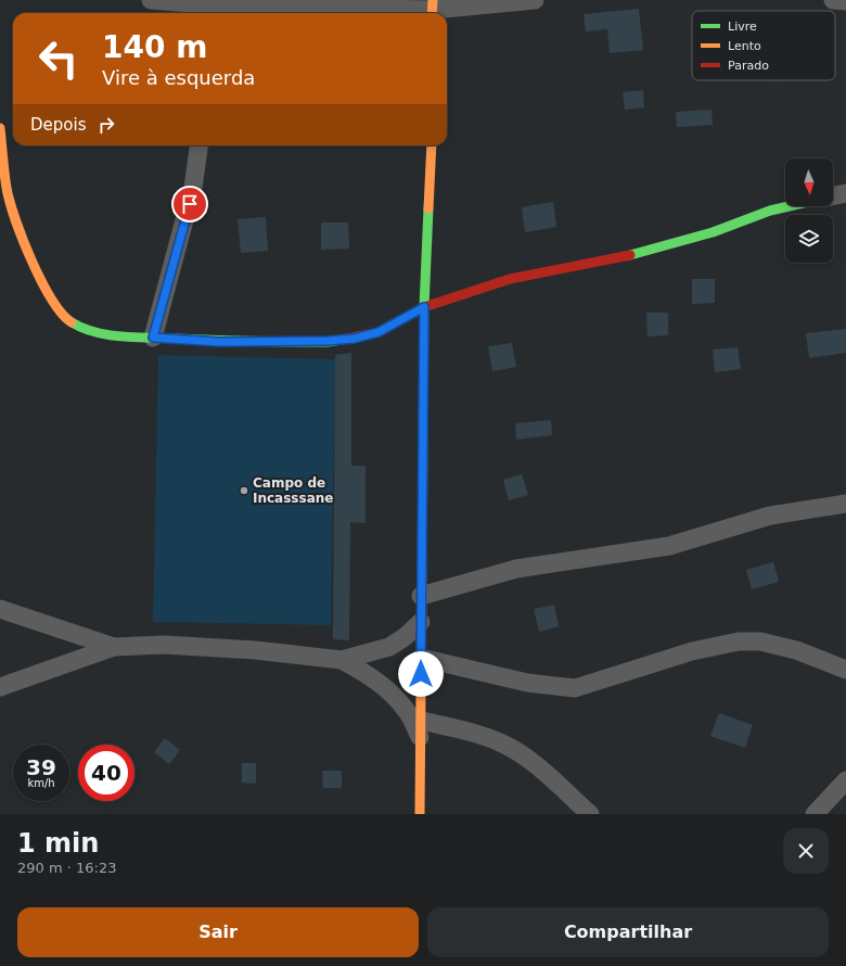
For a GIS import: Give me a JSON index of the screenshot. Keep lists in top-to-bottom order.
{
  "places": ["Campo de Incasssane"],
  "legend": ["Livre", "Lento", "Parado"],
  "north": "bottom",
  "page": {
    "turn": ["140 m", "Vire à esquerda"],
    "then": "Depois",
    "speed": "39 km/h",
    "limit": "40",
    "heading": ["1 min", "290 m · 16:23"],
    "buttons": ["Sair", "Compartilhar"]
  }
}
